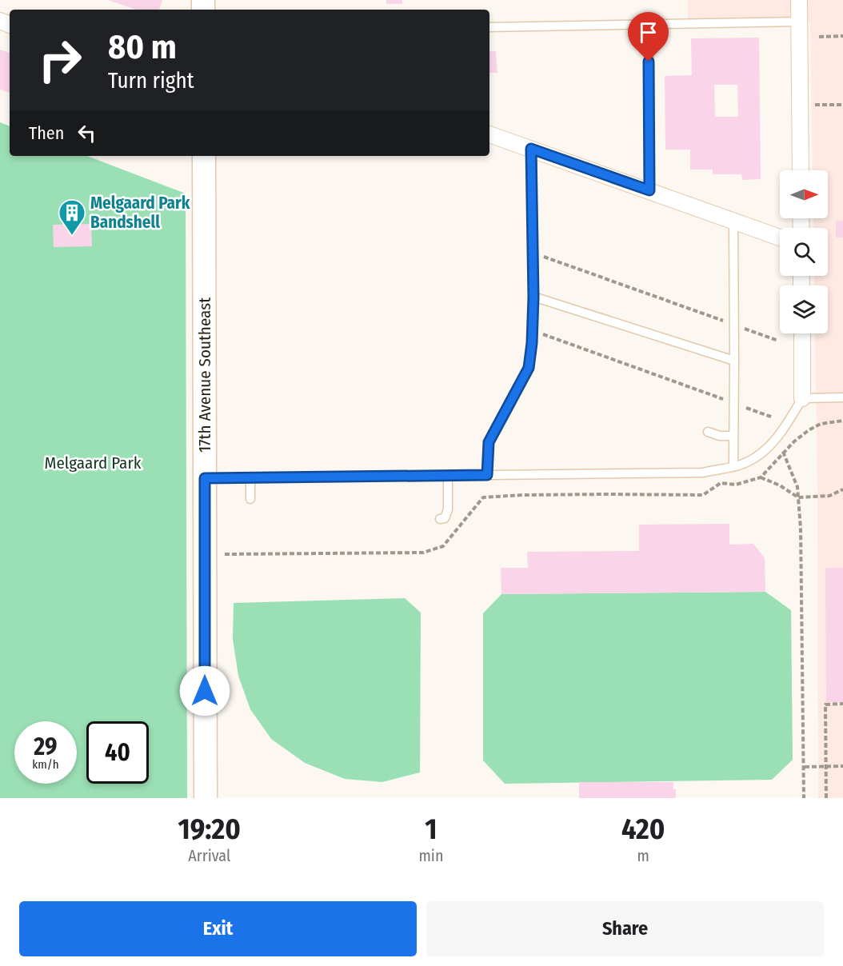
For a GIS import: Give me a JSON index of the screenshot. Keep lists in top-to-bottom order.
{
  "streets": {
    "street": ["17th Avenue Southeast"]
  },
  "parks": ["Melgaard Park"],
  "places": {
    "building": ["Melgaard Park Bandshell"]
  },
  "north": "right",
  "page": {
    "turn": ["80 m", "Turn right"],
    "then": "Then",
    "speed": "29 km/h",
    "limit": "40",
    "eta": [
      "19:20",
      "Arrival",
      "1",
      "min",
      "420",
      "m"
    ],
    "buttons": ["Exit", "Share"]
  }
}
